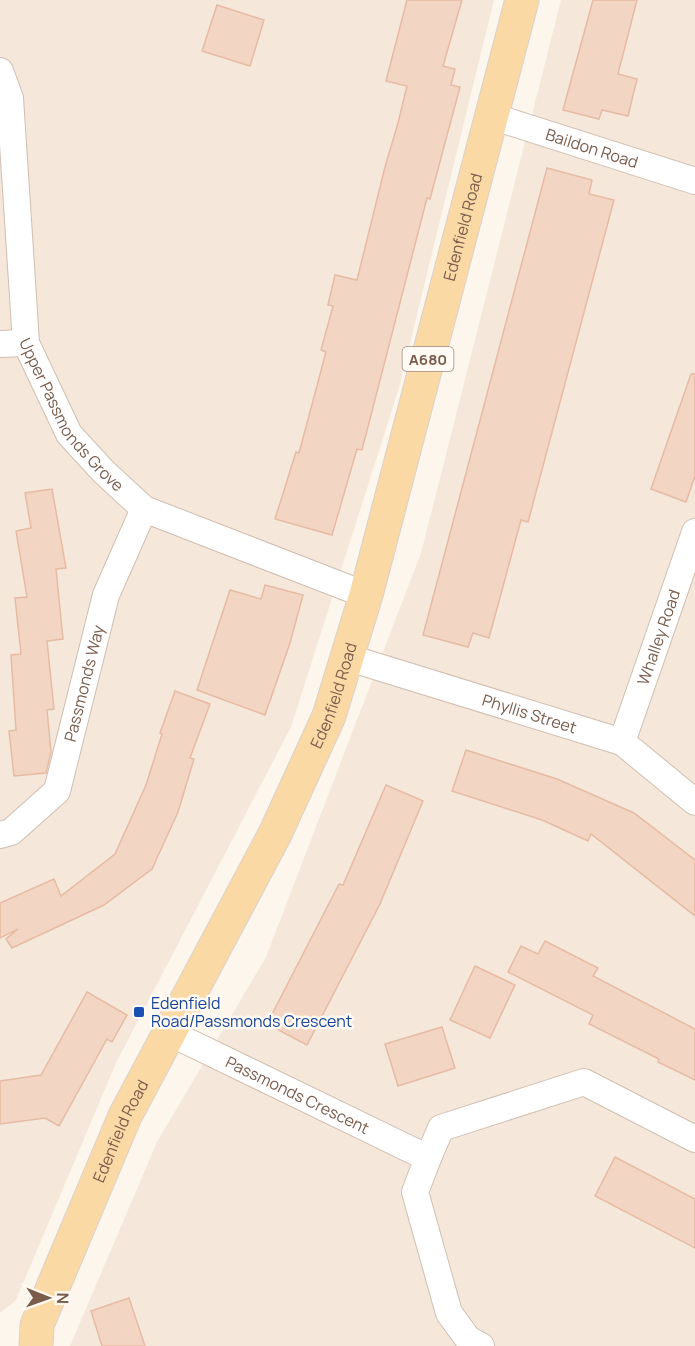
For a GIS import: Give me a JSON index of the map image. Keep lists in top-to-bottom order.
{
  "streets": {
    "main road": ["Edenfield Road", "A680"],
    "street": [
      "Baildon Road",
      "Upper Passmonds Grove",
      "Whalley Road",
      "Passmonds Way",
      "Phyllis Street",
      "Passmonds Crescent"
    ]
  },
  "crossings": [
    ["Baildon Road", "Edenfield Road"],
    ["Edenfield Road", "Upper Passmonds Grove"],
    ["Edenfield Road", "Phyllis Street"],
    ["Edenfield Road", "Passmonds Crescent"],
    ["Upper Passmonds Grove", "Passmonds Way"],
    ["Whalley Road", "Phyllis Street"]
  ],
  "places": {
    "transit": ["Edenfield Road/Passmonds Crescent"]
  },
  "north": "right"
}
